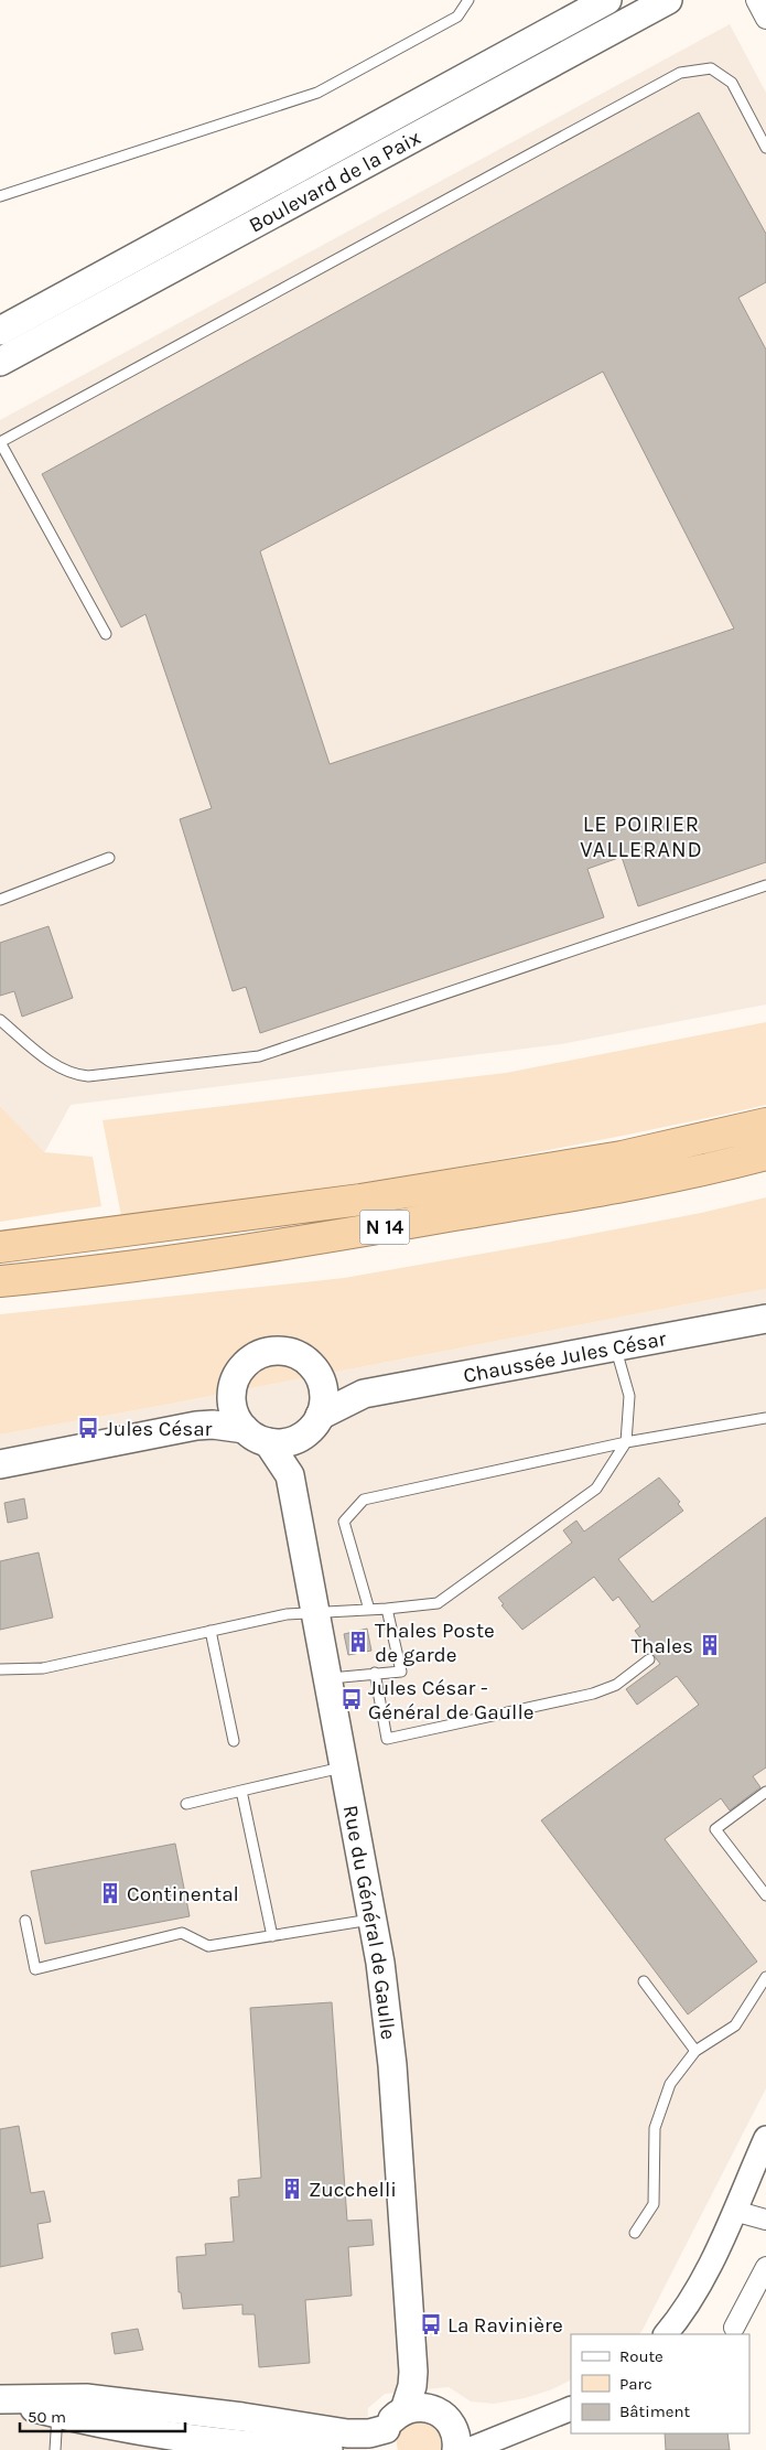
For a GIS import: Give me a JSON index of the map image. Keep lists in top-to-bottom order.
{
  "streets": {
    "highway": ["N 14"],
    "main road": ["Boulevard de la Paix", "Chaussée Jules César", "Rue du Général de Gaulle"]
  },
  "crossings": [
    ["Chaussée Jules César", "Rue du Général de Gaulle"]
  ],
  "districts": ["LE POIRIER VALLERAND"],
  "places": {
    "bus stop": ["Jules César", "Jules César - Général de Gaulle", "La Ravinière"],
    "building": [
      "Thales Poste de garde",
      "Thales",
      "Continental",
      "Zucchelli"
    ]
  },
  "legend": ["Route", "Parc", "Bâtiment"],
  "scale_bar": "50 m"
}
